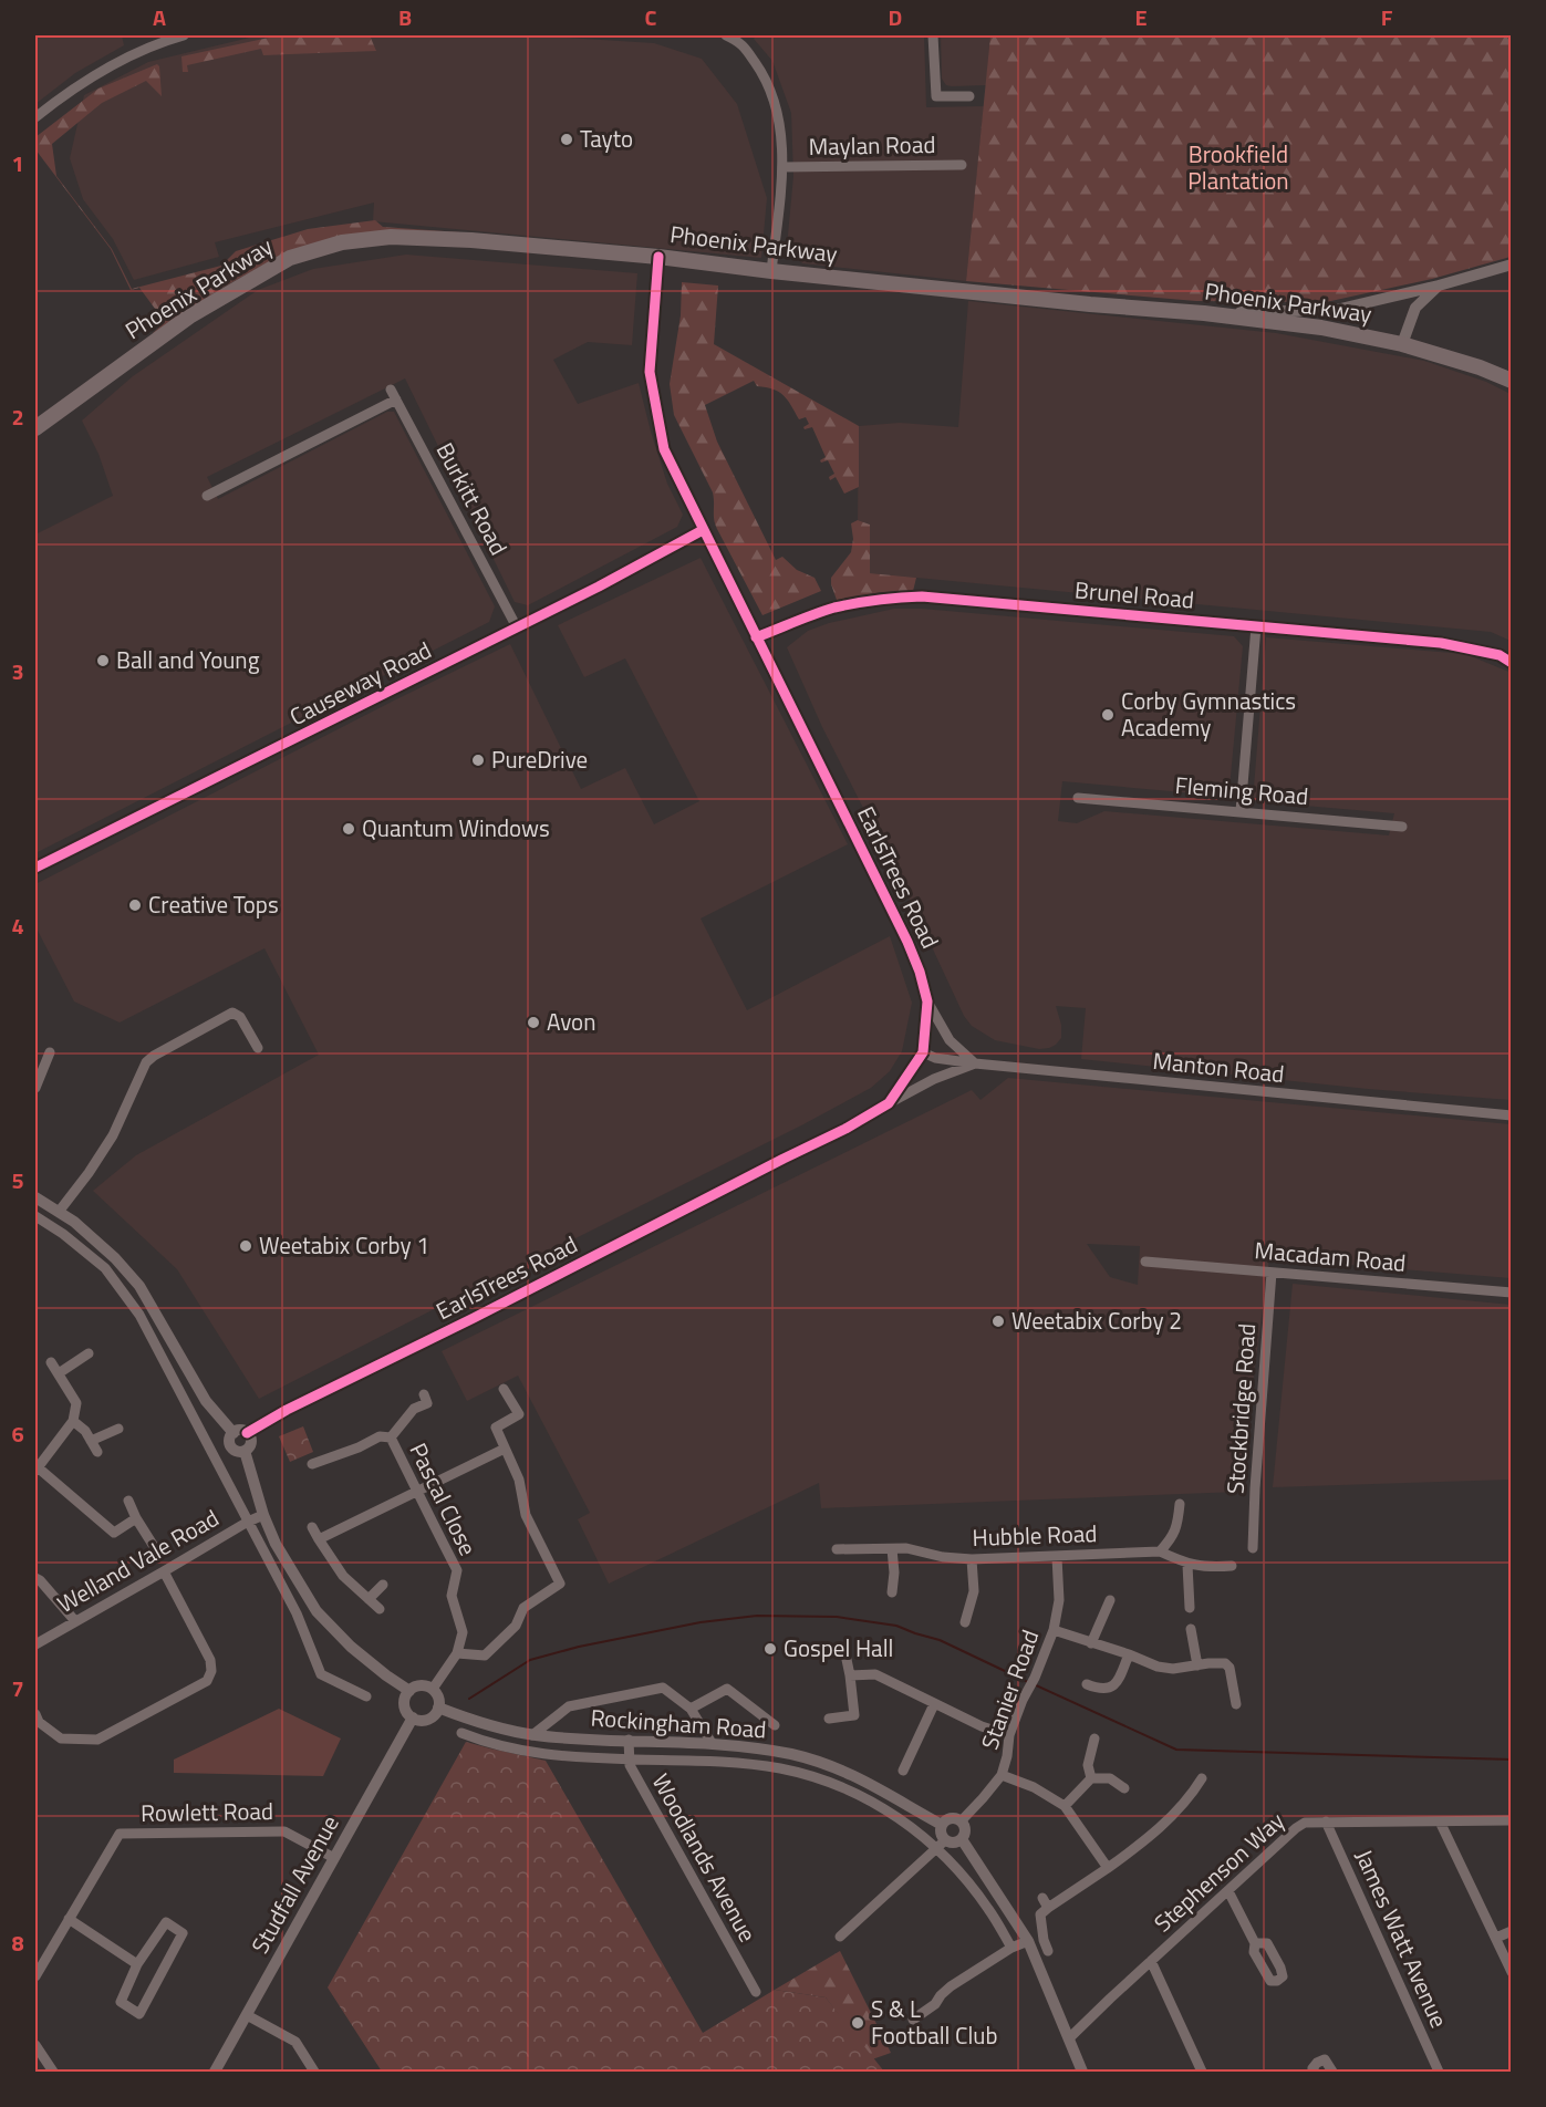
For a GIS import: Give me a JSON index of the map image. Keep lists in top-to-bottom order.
{
  "streets": {
    "main road": ["Phoenix Parkway"],
    "street": [
      "Maylan Road",
      "Burkitt Road",
      "Brunel Road",
      "Causeway Road",
      "Fleming Road",
      "EarlsTrees Road",
      "Manton Road",
      "Macadam Road",
      "Stockbridge Road",
      "Pascal Close",
      "Hubble Road",
      "Welland Vale Road",
      "Stanier Road",
      "Rockingham Road",
      "Rowlett Road",
      "Woodlands Avenue",
      "Stephenson Way",
      "Studfall Avenue",
      "James Watt Avenue"
    ]
  },
  "crossings": [
    ["Phoenix Parkway", "EarlsTrees Road"],
    ["Burkitt Road", "Causeway Road"],
    ["Brunel Road", "EarlsTrees Road"],
    ["Causeway Road", "EarlsTrees Road"],
    ["EarlsTrees Road", "Manton Road"],
    ["Macadam Road", "Stockbridge Road"],
    ["Hubble Road", "Stanier Road"],
    ["Stanier Road", "Rockingham Road"],
    ["Rockingham Road", "Woodlands Avenue"],
    ["Rockingham Road", "Studfall Avenue"],
    ["Rowlett Road", "Studfall Avenue"],
    ["Stephenson Way", "James Watt Avenue"]
  ],
  "parks": ["Brookfield Plantation"],
  "places": [
    "Tayto",
    "Ball and Young",
    "Corby Gymnastics Academy",
    "PureDrive",
    "Quantum Windows",
    "Creative Tops",
    "Avon",
    "Weetabix Corby 1",
    "Weetabix Corby 2",
    "Gospel Hall",
    "S & L Football Club"
  ],
  "grid": {
    "columns": [
      "A",
      "B",
      "C",
      "D",
      "E",
      "F"
    ],
    "rows": [
      "1",
      "2",
      "3",
      "4",
      "5",
      "6",
      "7",
      "8"
    ]
  }
}
